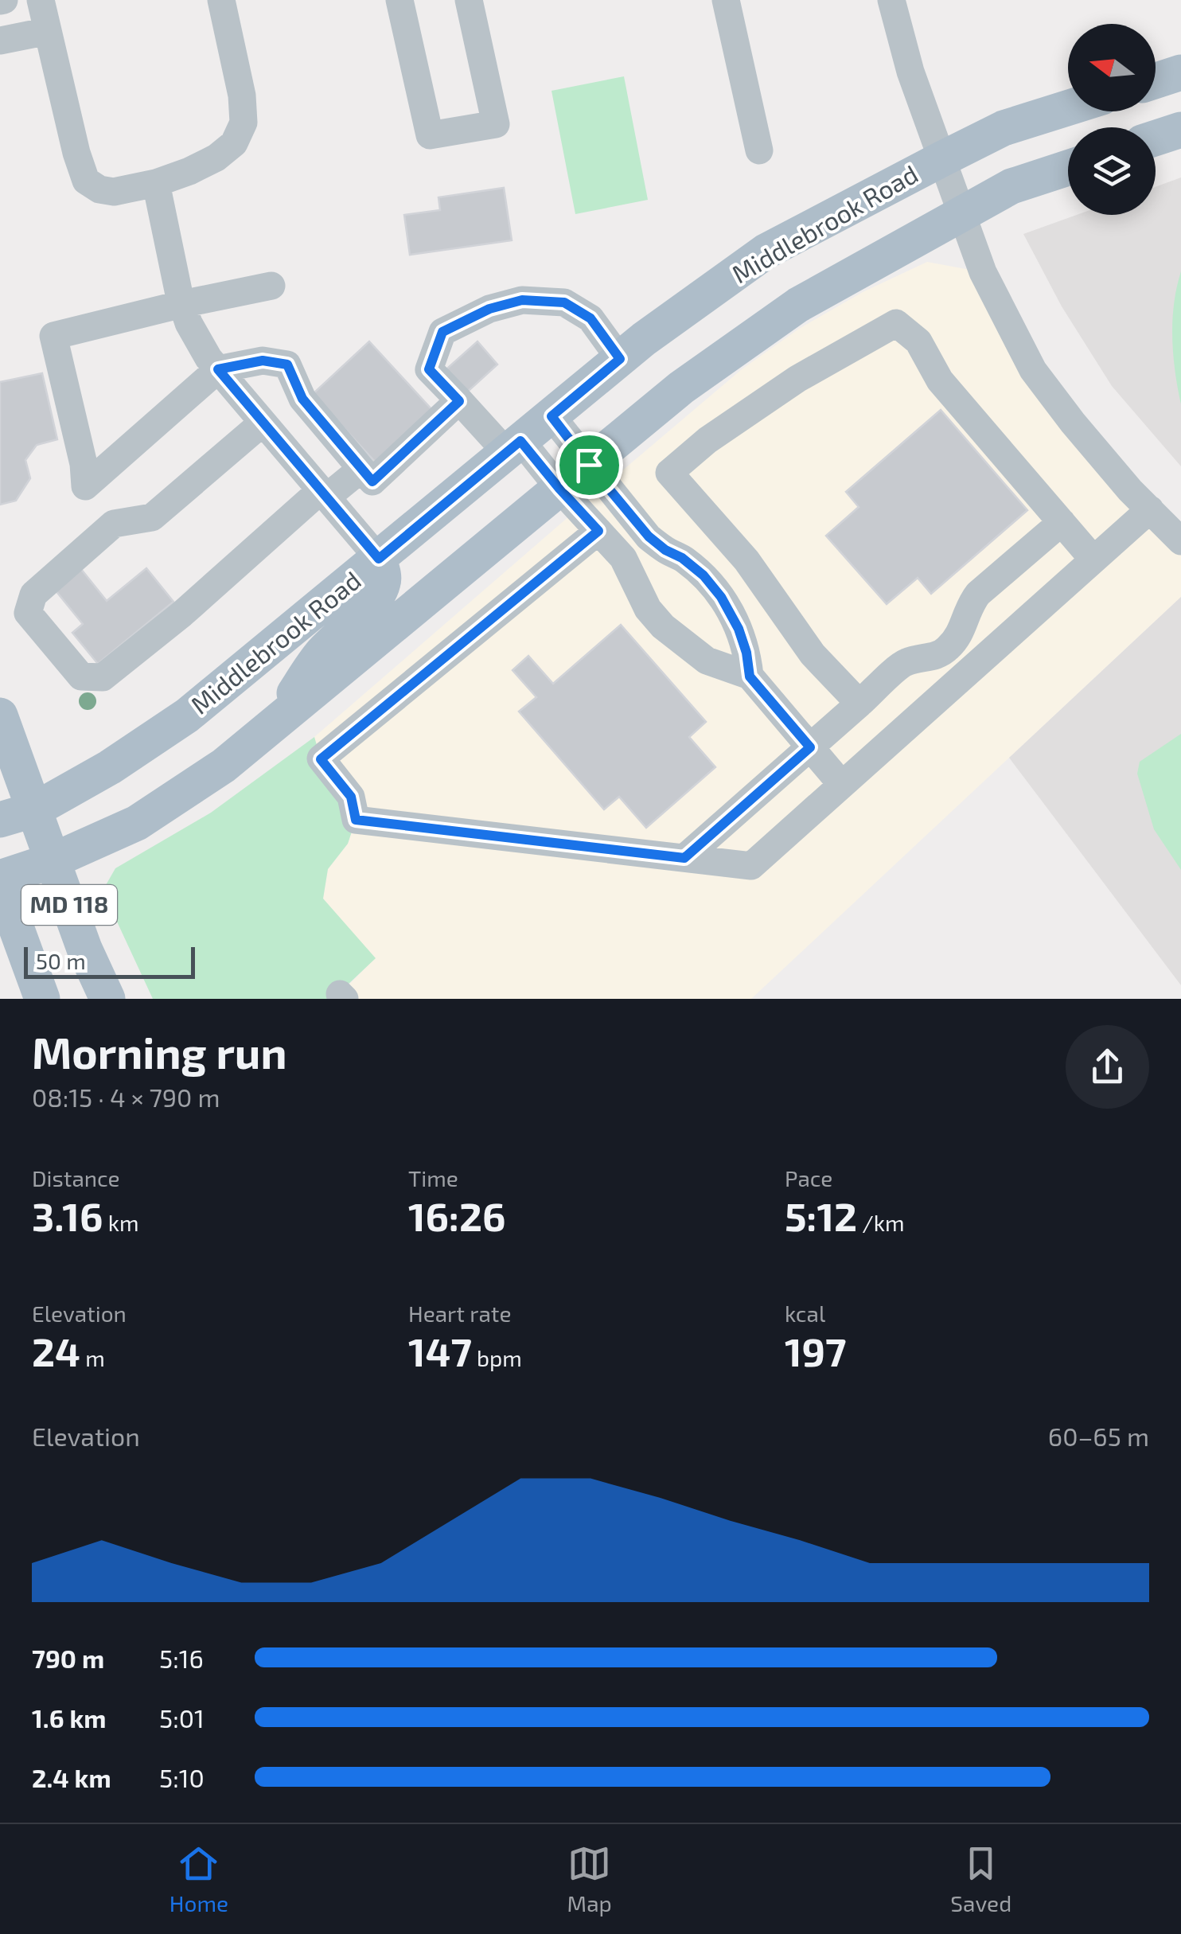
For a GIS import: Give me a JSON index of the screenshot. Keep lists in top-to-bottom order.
{
  "streets": {
    "main road": ["Middlebrook Road", "MD 118"]
  },
  "crossings": [
    ["Middlebrook Road", "MD 118"]
  ],
  "scale_bar": "50 m",
  "north": "left",
  "page": {
    "scale": "50 m",
    "heading": ["Morning run", "08:15 · 4 × 790 m"],
    "stats": [
      ["Distance", "3.16 km"],
      ["Time", "16:26"],
      ["Pace", "5:12 /km"],
      ["Elevation", "24 m"],
      ["Heart rate", "147 bpm"],
      ["kcal", "197"]
    ],
    "chart": ["Elevation", "60–65 m"],
    "list": [
      {
        "name": "790 m",
        "note": "5:16"
      },
      {
        "name": "1.6 km",
        "note": "5:01"
      },
      {
        "name": "2.4 km",
        "note": "5:10"
      }
    ],
    "tabs": ["Home", "Map", "Saved"]
  }
}
